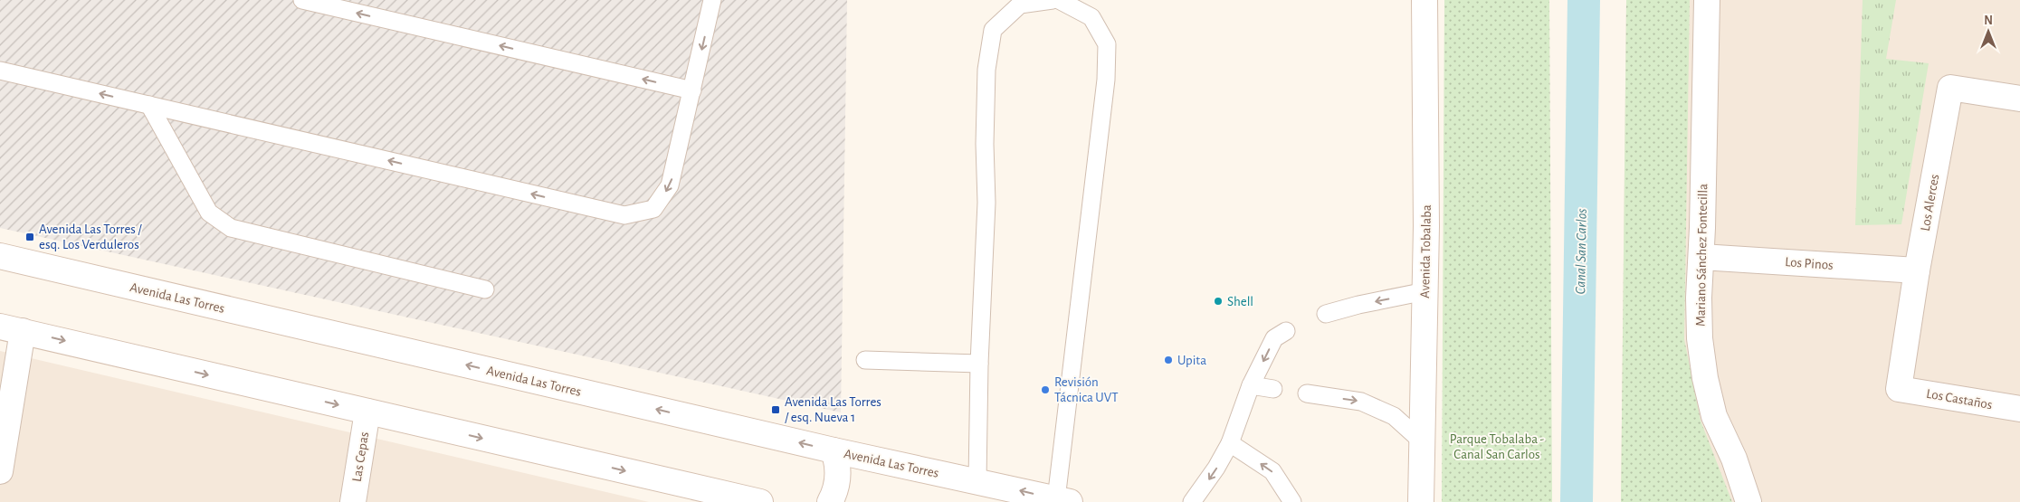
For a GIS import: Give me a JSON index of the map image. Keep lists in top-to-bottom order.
{
  "streets": {
    "main road": [
      "Los Alerces",
      "Avenida Tobalaba",
      "Mariano Sánchez Fontecilla",
      "Los Pinos",
      "Avenida Las Torres",
      "Los Castaños",
      "Las Cepas"
    ]
  },
  "crossings": [
    ["Los Alerces", "Los Pinos"],
    ["Los Alerces", "Los Castaños"],
    ["Mariano Sánchez Fontecilla", "Los Pinos"]
  ],
  "water": ["Canal San Carlos"],
  "parks": ["Parque Tobalaba - Canal San Carlos"],
  "places": {
    "transit": ["Avenida Las Torres / esq. Los Verduleros", "Avenida Las Torres / esq. Nueva 1"],
    "other": ["Shell", "Upita", "Revisión Tácnica UVT"]
  },
  "north": "top"
}
